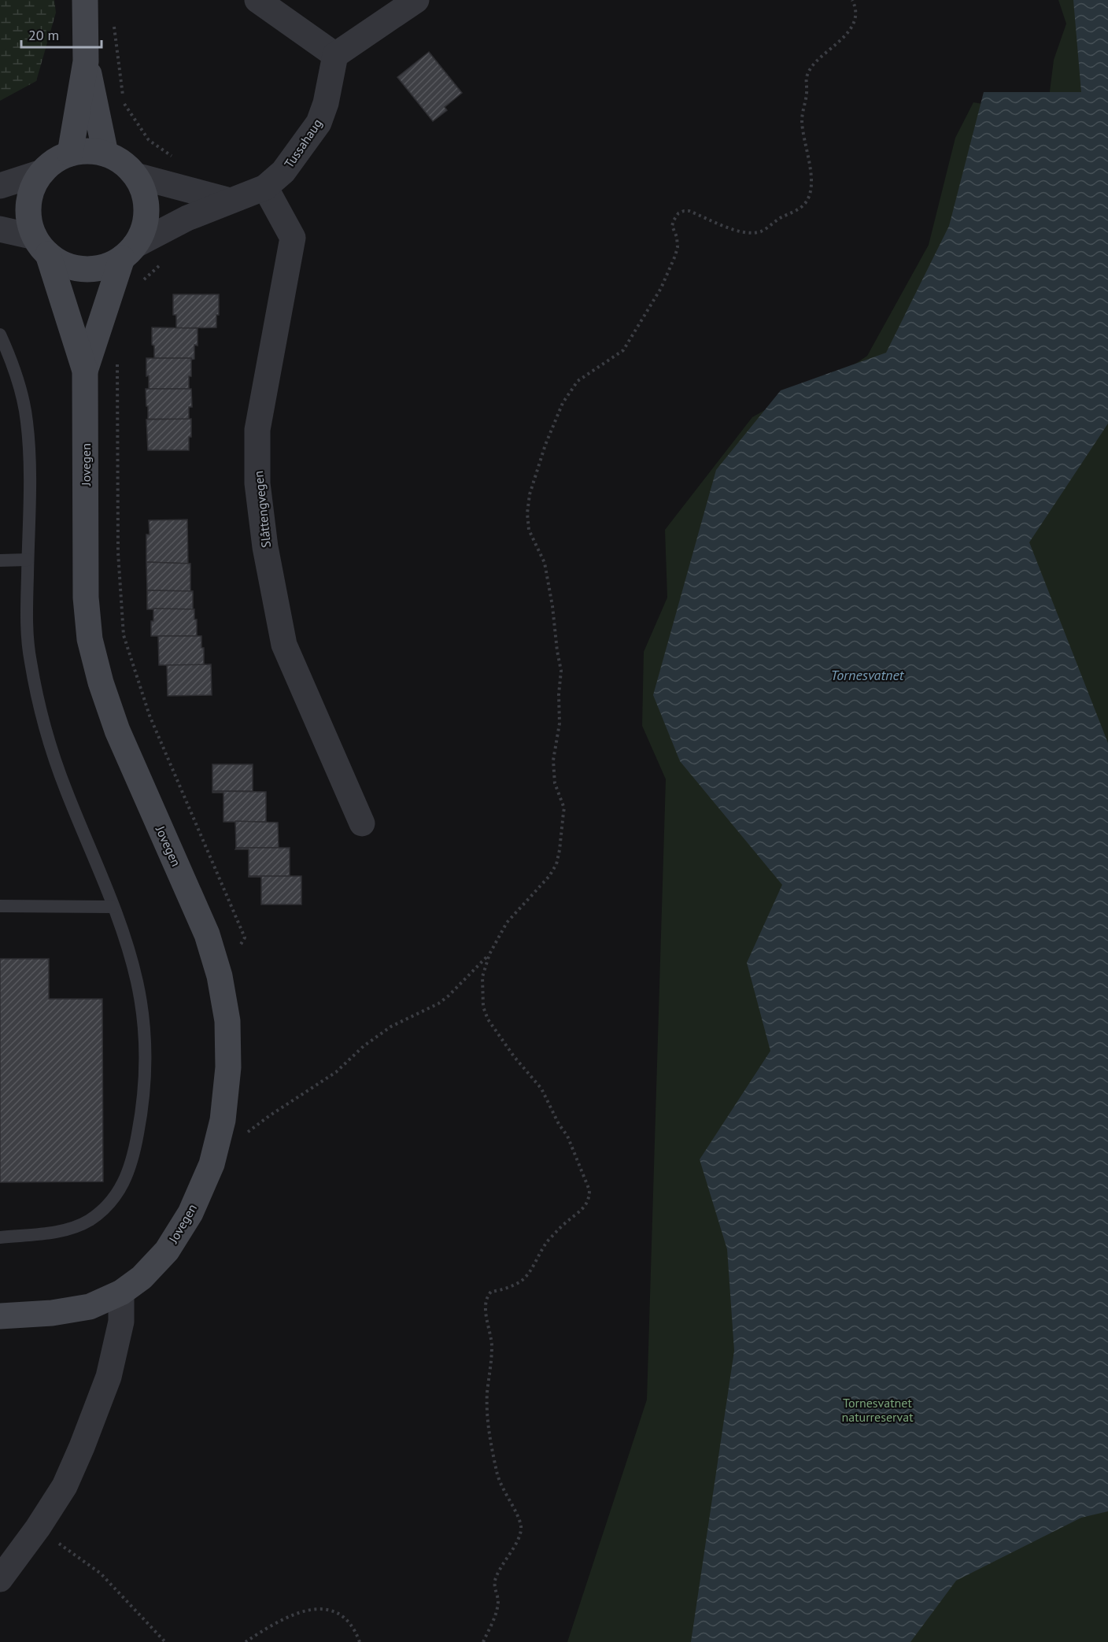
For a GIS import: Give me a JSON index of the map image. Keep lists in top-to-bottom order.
{
  "streets": {
    "street": ["Tussahaug", "Jovegen", "Slåttengvegen"]
  },
  "crossings": [
    ["Tussahaug", "Jovegen"],
    ["Tussahaug", "Slåttengvegen"]
  ],
  "water": ["Tornesvatnet"],
  "parks": ["Tornesvatnet naturreservat"],
  "scale_bar": "20 m"
}
